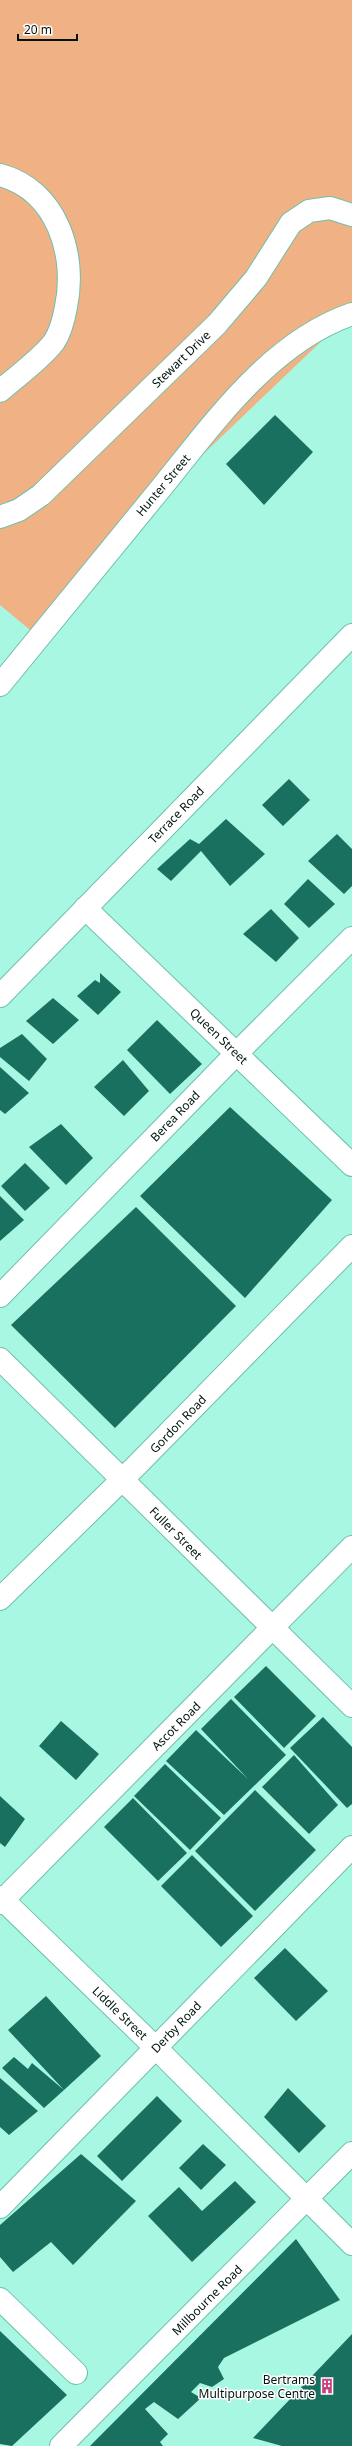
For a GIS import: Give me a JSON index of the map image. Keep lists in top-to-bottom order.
{
  "streets": {
    "street": [
      "Stewart Drive",
      "Hunter Street",
      "Terrace Road",
      "Queen Street",
      "Berea Road",
      "Gordon Road",
      "Fuller Street",
      "Ascot Road",
      "Liddle Street",
      "Derby Road",
      "Millbourne Road"
    ]
  },
  "crossings": [
    ["Terrace Road", "Queen Street"],
    ["Queen Street", "Berea Road"],
    ["Gordon Road", "Fuller Street"],
    ["Fuller Street", "Ascot Road"],
    ["Ascot Road", "Liddle Street"],
    ["Liddle Street", "Derby Road"],
    ["Liddle Street", "Millbourne Road"]
  ],
  "places": {
    "building": ["Bertrams Multipurpose Centre"]
  },
  "scale_bar": "20 m"
}
